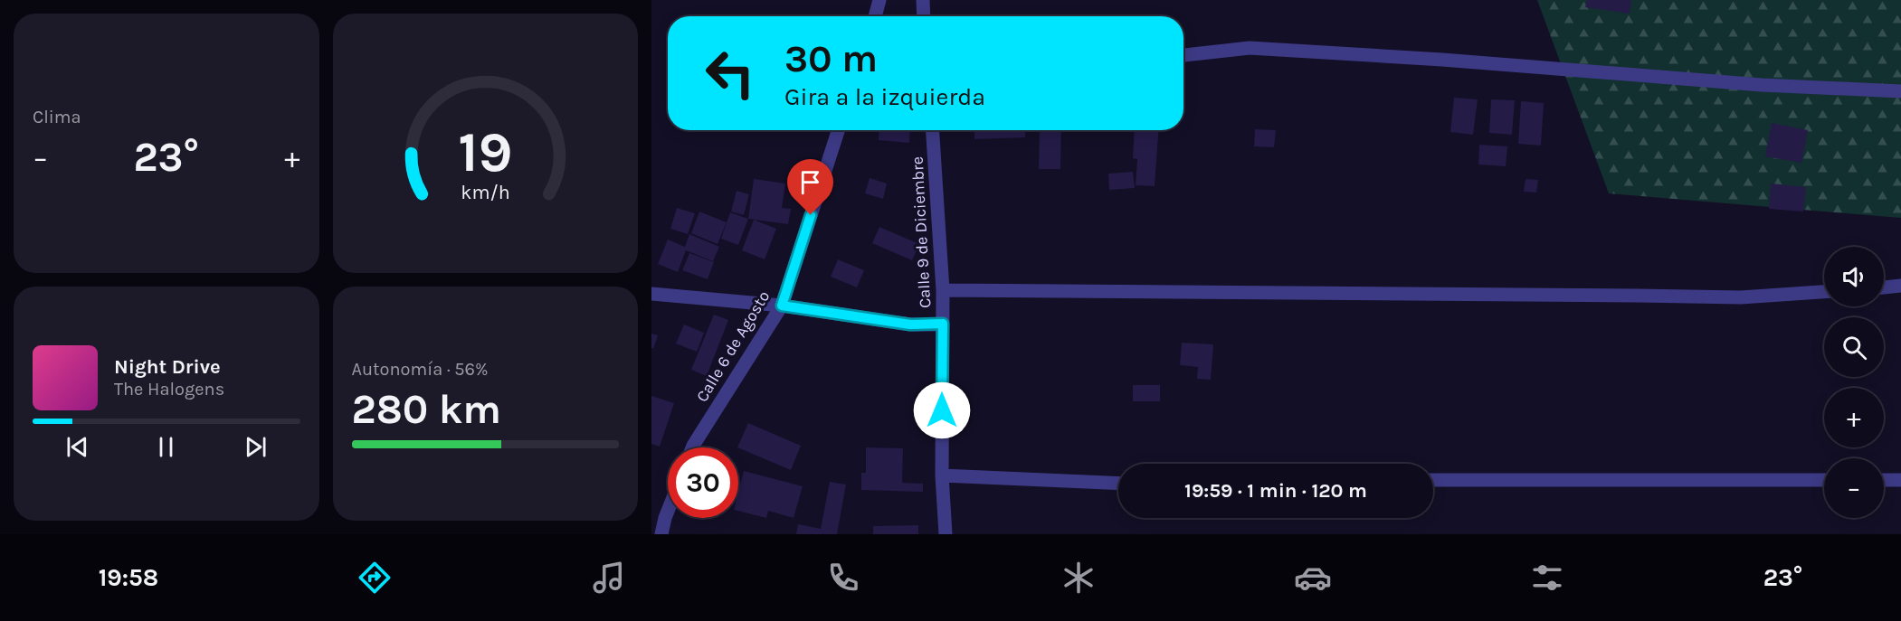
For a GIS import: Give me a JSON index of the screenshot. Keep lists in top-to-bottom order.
{
  "streets": {
    "street": ["Calle 9 de Diciembre", "Calle 6 de Agosto"]
  },
  "page": {
    "tile": [
      "Clima",
      ["Autonomía · 56%", "280 km"]
    ],
    "turn": ["30 m", "Gira a la izquierda"],
    "heat": ["−", "23°", "+"],
    "map_buttons": ["+", "−"],
    "song": ["Night Drive", "The Halogens"],
    "limit": "30",
    "trip": "19:59 · 1 min · 120 m",
    "tabs": ["19:58", "23°"],
    "gauge": ["19", "km/h"]
  }
}
